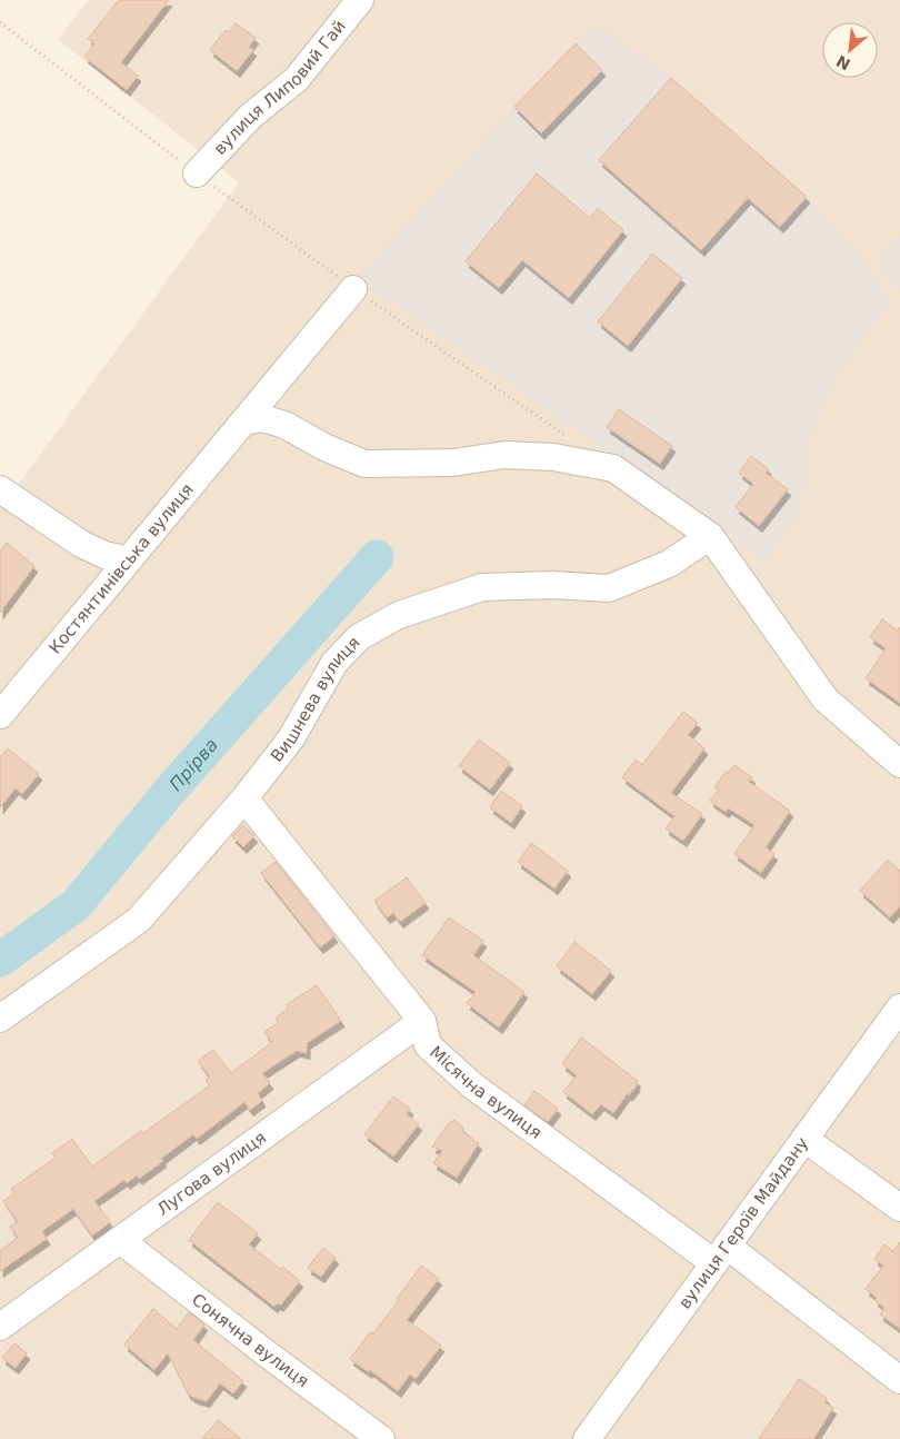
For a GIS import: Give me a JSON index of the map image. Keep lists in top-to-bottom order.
{
  "streets": {
    "street": [
      "вулиця Липовий Гай",
      "Костянтинівська вулиця",
      "Вишнева вулиця",
      "Місячна вулиця",
      "Лугова вулиця",
      "вулиця Героїв Майдану",
      "Сонячна вулиця"
    ]
  },
  "crossings": [
    ["Вишнева вулиця", "Місячна вулиця"],
    ["Місячна вулиця", "Лугова вулиця"],
    ["Місячна вулиця", "вулиця Героїв Майдану"],
    ["Лугова вулиця", "Сонячна вулиця"]
  ],
  "water": ["Прірва"],
  "north": "bottom left"
}
